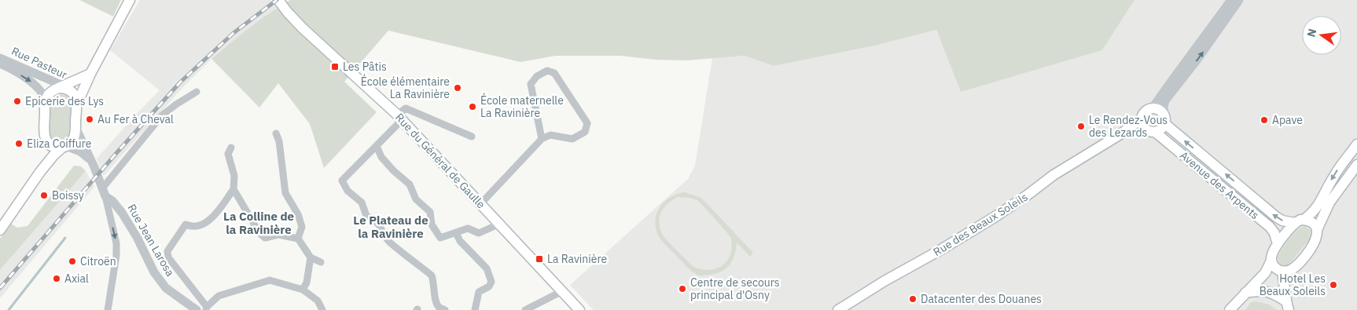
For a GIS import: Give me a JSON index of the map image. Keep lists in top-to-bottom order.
{
  "streets": {
    "main road": ["Rue du Général de Gaulle", "Avenue des Arpents", "Rue des Beaux Soleils"],
    "street": ["Rue Pasteur", "Rue Jean Larosa"]
  },
  "crossings": [
    ["Avenue des Arpents", "Rue des Beaux Soleils"]
  ],
  "districts": ["La Colline de la Ravinière", "Le Plateau de la Ravinière"],
  "places": {
    "transit": ["Les Pâtis", "La Ravinière"],
    "other": [
      "École élémentaire La Ravinière",
      "Epicerie des Lys",
      "École maternelle La Ravinière",
      "Au Fer à Cheval",
      "Apave",
      "Le Rendez-Vous des Lezards",
      "Eliza Coiffure",
      "Boissy",
      "Citroën",
      "Axial",
      "Hotel Les Beaux Soleils",
      "Centre de secours principal d'Osny",
      "Datacenter des Douanes"
    ]
  },
  "north": "left"
}
